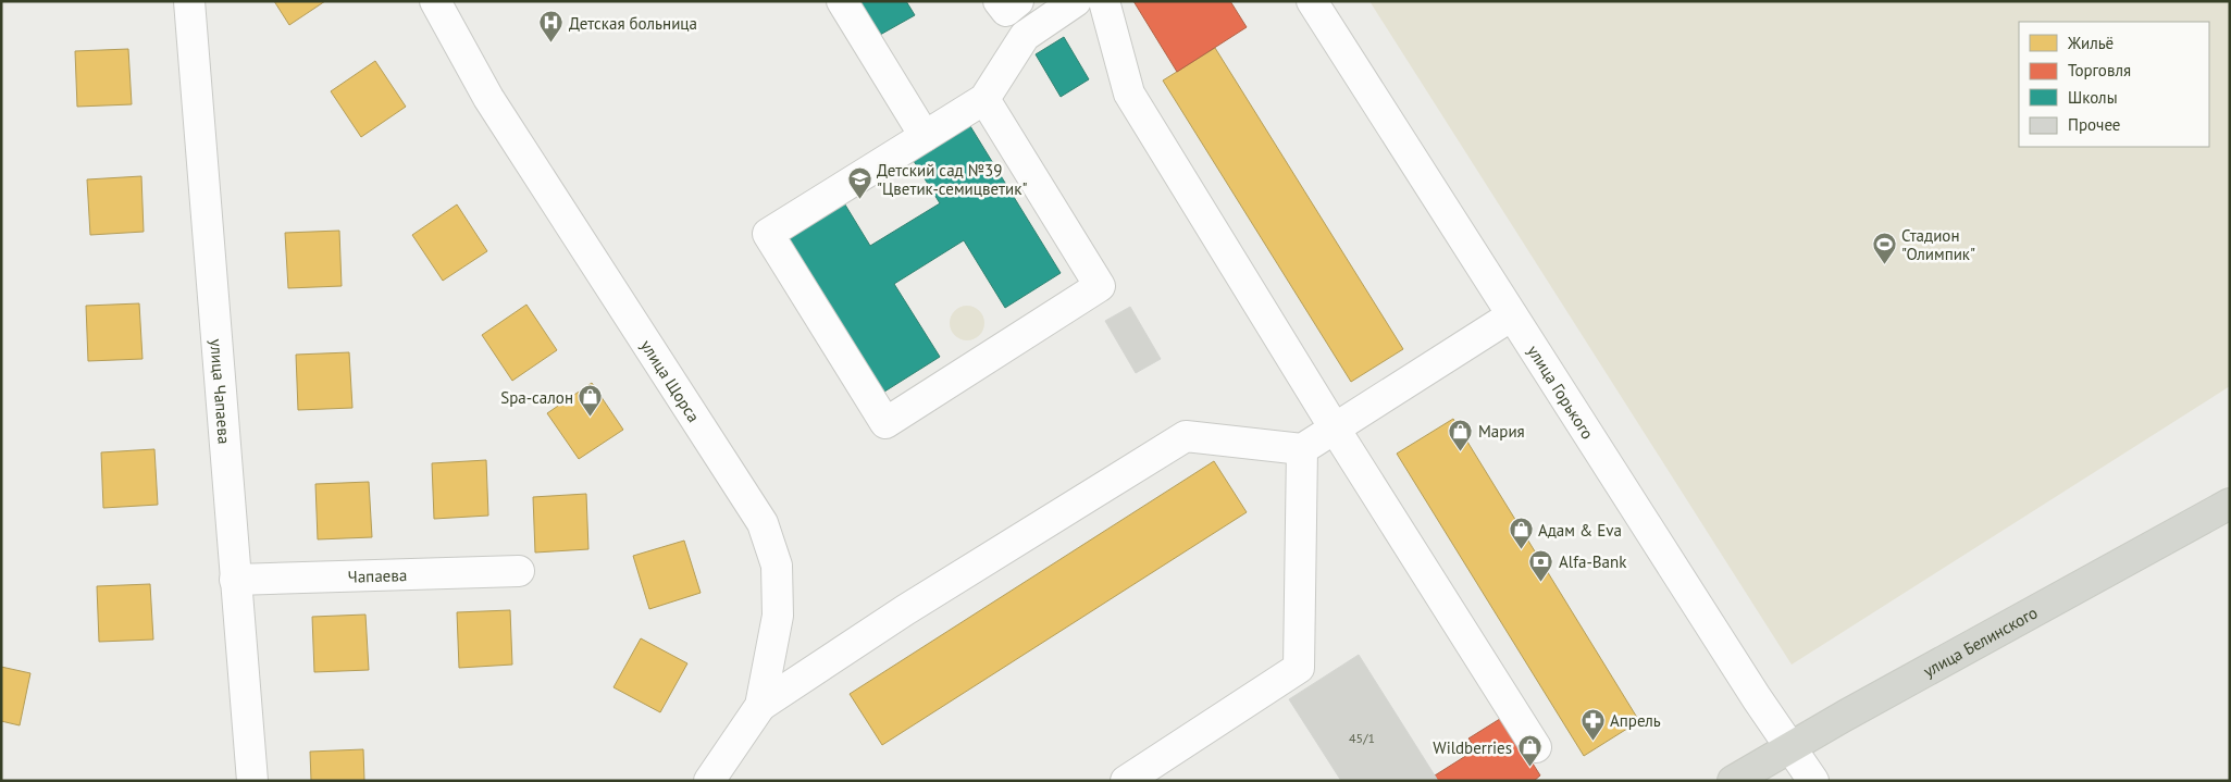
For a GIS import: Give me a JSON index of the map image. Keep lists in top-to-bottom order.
{
  "streets": {
    "main road": ["улица Белинского"],
    "street": [
      "улица Щорса",
      "улица Чапаева",
      "улица Горького",
      "Чапаева"
    ]
  },
  "crossings": [
    ["улица Чапаева", "Чапаева"],
    ["улица Горького", "улица Белинского"]
  ],
  "places": {
    "hospital": ["Детская больница"],
    "school or university": ["Детский сад №39 \"Цветик-семицветик\""],
    "sports": ["Стадион \"Олимпик\""],
    "shop": [
      "Spa-салон",
      "Мария",
      "Адам & Eva",
      "Wildberries"
    ],
    "bank": ["Alfa-Bank"],
    "pharmacy": ["Апрель"]
  },
  "house_numbers": ["45/1"],
  "legend": [
    "Жильё",
    "Торговля",
    "Школы",
    "Прочее"
  ]
}
